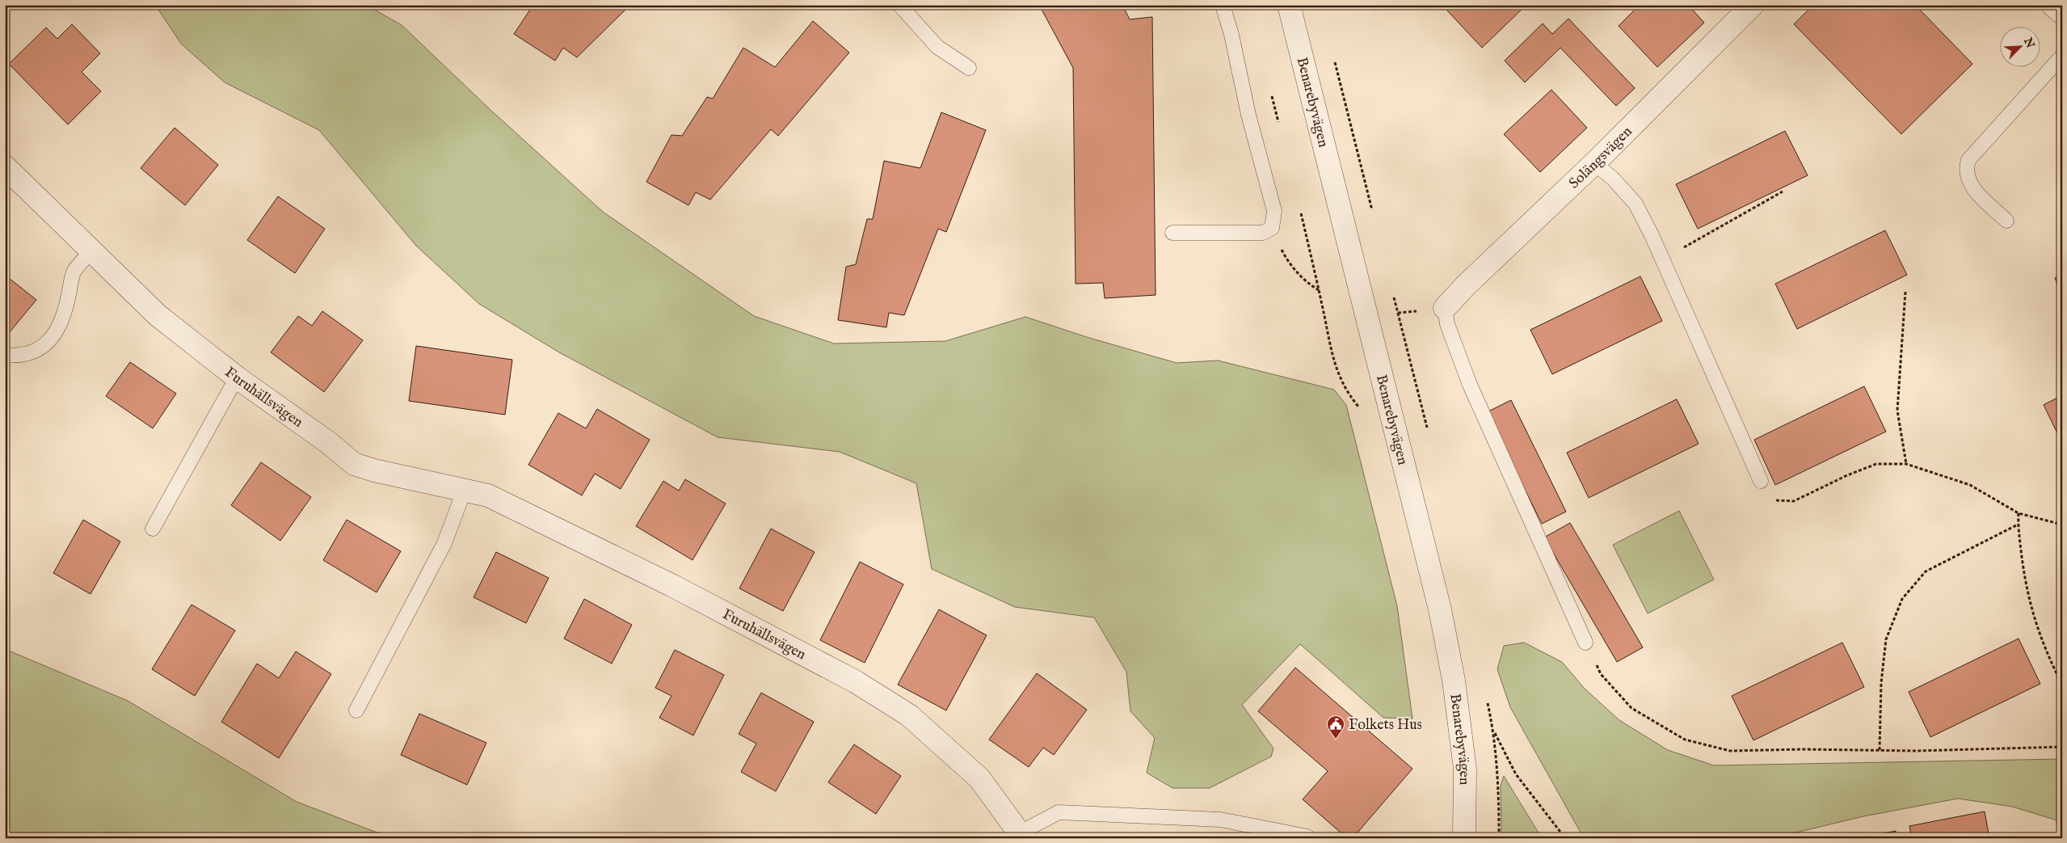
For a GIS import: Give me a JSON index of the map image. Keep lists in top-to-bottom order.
{
  "streets": {
    "street": ["Benarebyvägen", "Solängsvägen", "Furuhällsvägen"]
  },
  "places": {
    "public building": ["Folkets Hus"]
  },
  "north": "top right"
}
